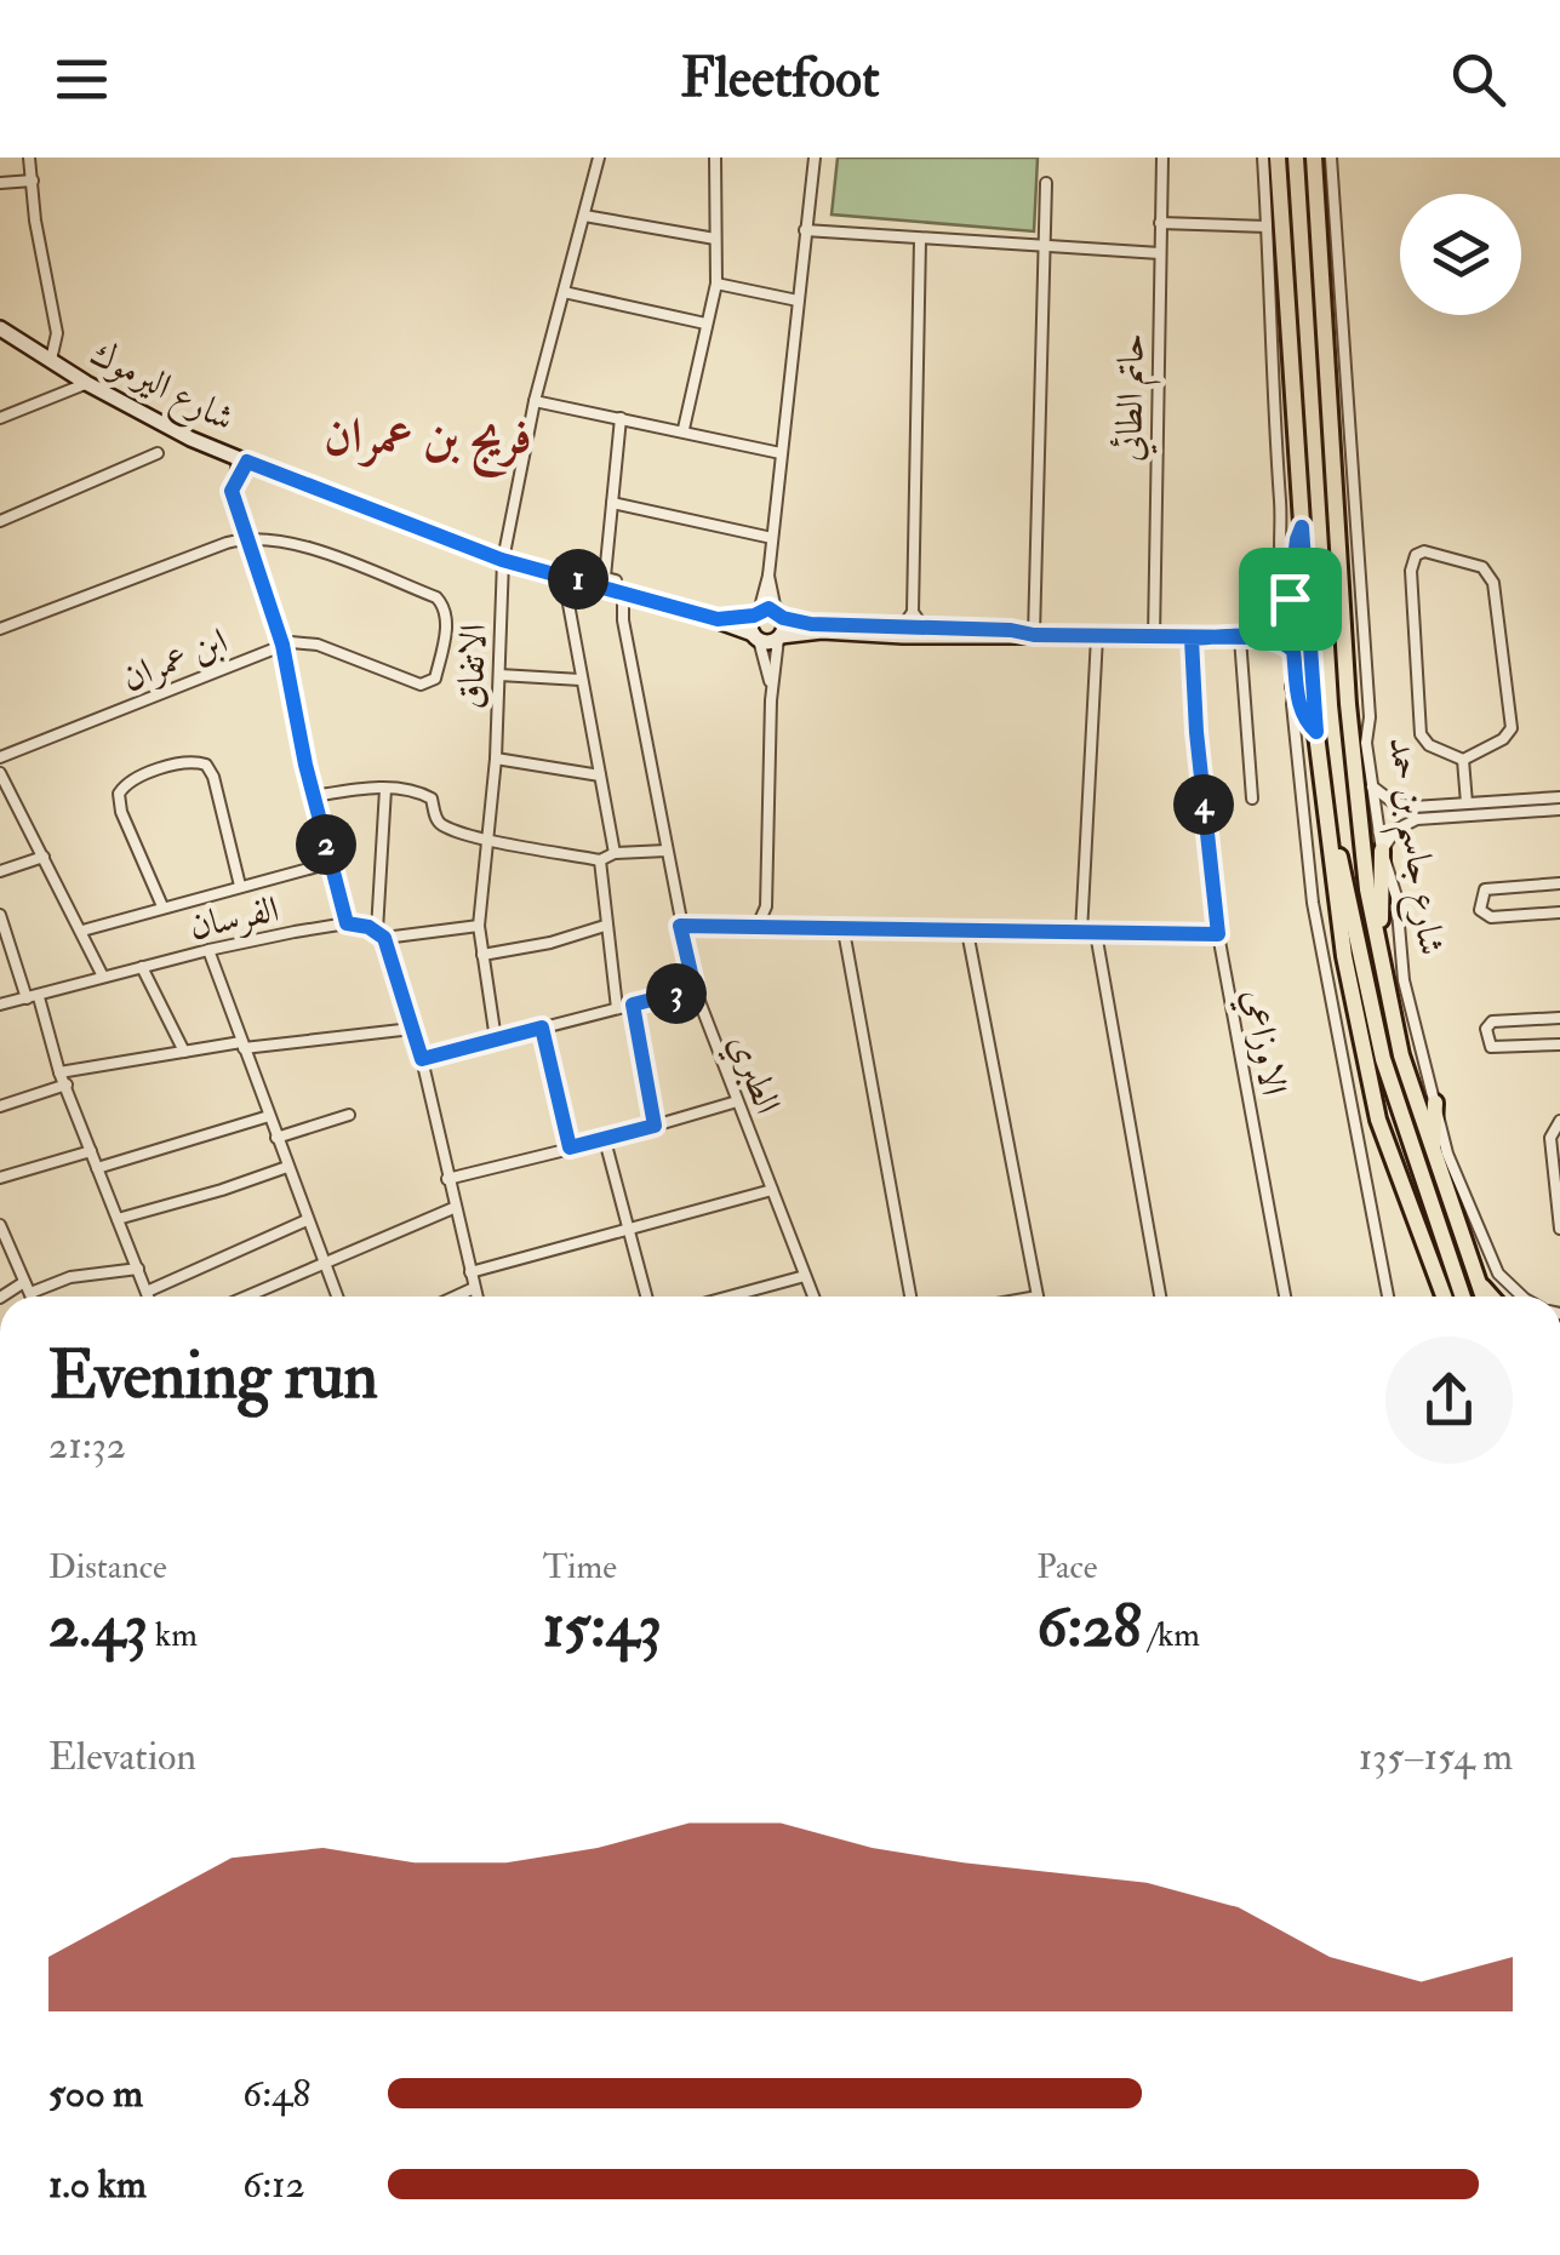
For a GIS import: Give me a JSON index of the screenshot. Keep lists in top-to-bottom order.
{
  "streets": {
    "main road": ["شارع جاسم بن حمد"],
    "street": [
      "شارع اليرموك",
      "حاتم الطائي",
      "ابن عمران",
      "الاتفاق",
      "الفرسان",
      "الاوزاعي",
      "الطبري"
    ]
  },
  "crossings": [
    ["شارع اليرموك", "حاتم الطائي"],
    ["شارع اليرموك", "الاتفاق"],
    ["شارع اليرموك", "الاوزاعي"],
    ["شارع اليرموك", "الطبري"],
    ["الاتفاق", "الفرسان"]
  ],
  "districts": ["فريج بن عمران"],
  "page": {
    "header": "Fleetfoot",
    "pins": [
      "1",
      "4",
      "2",
      "3"
    ],
    "heading": ["Evening run", "21:32"],
    "stats": [
      ["Distance", "2.43 km"],
      ["Time", "15:43"],
      ["Pace", "6:28 /km"]
    ],
    "chart": ["Elevation", "135–154 m"],
    "list": [
      {
        "name": "500 m",
        "note": "6:48"
      },
      {
        "name": "1.0 km",
        "note": "6:12"
      }
    ]
  }
}
